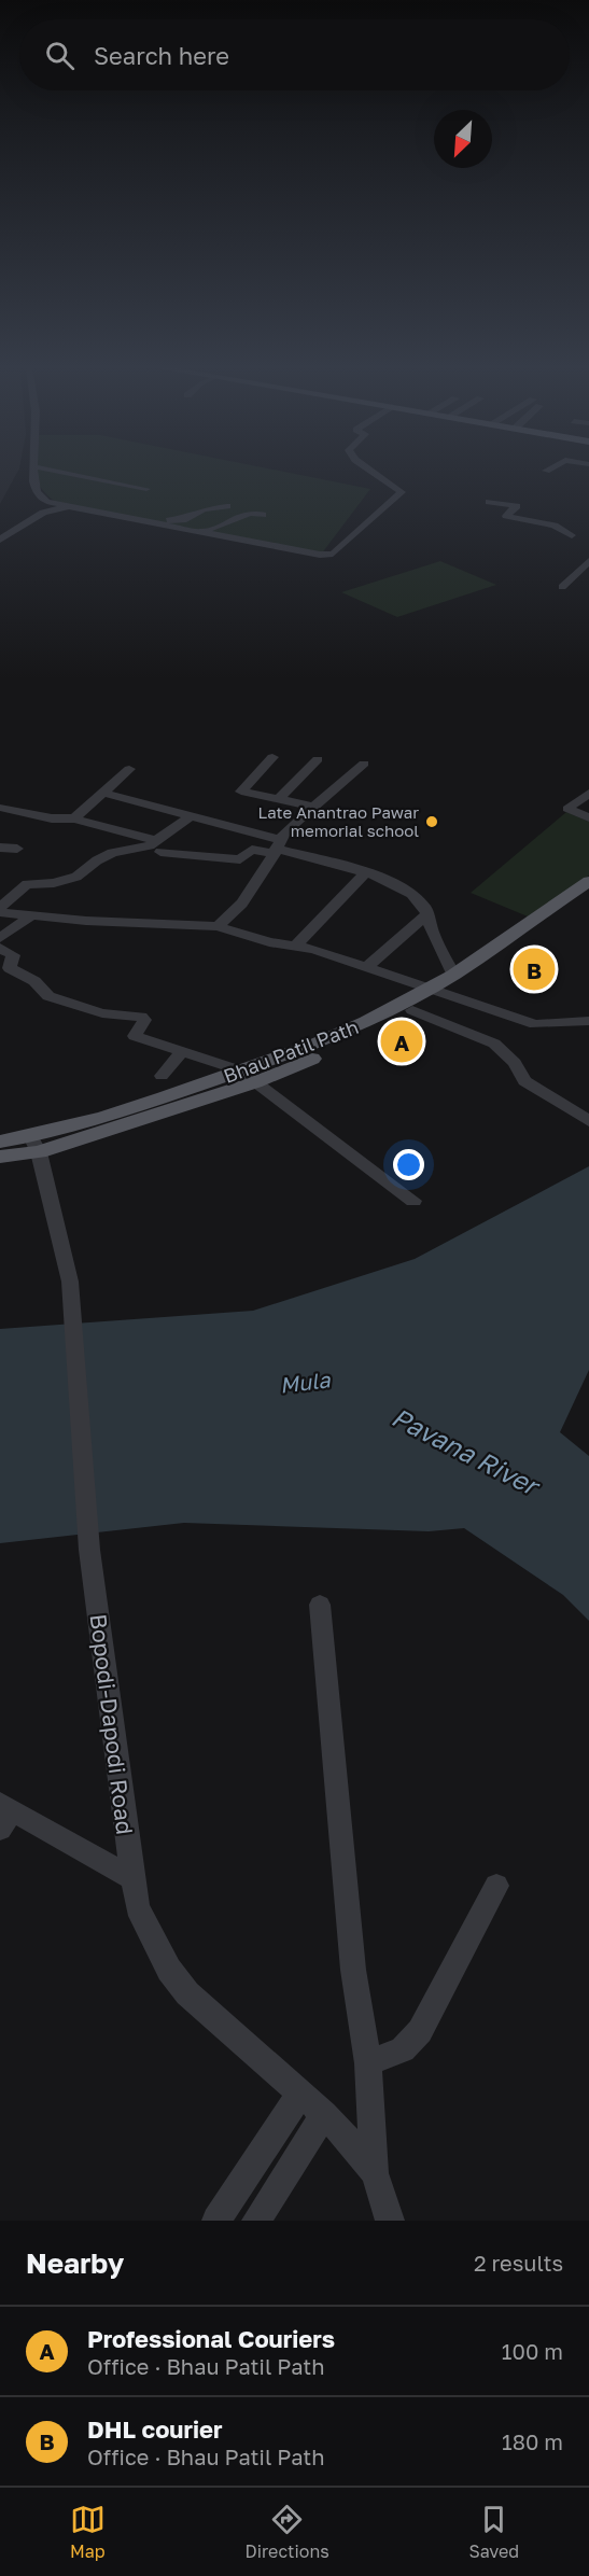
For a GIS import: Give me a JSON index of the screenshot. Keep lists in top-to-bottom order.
{
  "streets": {
    "main road": ["Bhau Patil Path"],
    "street": ["Bopodi-Dapodi Road"]
  },
  "crossings": [
    ["Bhau Patil Path", "Bopodi-Dapodi Road"]
  ],
  "water": ["Mula", "Pavana River"],
  "places": ["Late Anantrao Pawar memorial school"],
  "north": "bottom left",
  "page": {
    "search": "Search here",
    "pins": ["B", "A"],
    "heading": ["Nearby", "2 results"],
    "list": [
      {
        "mark": "A",
        "name": "Professional Couriers",
        "note": "Office · Bhau Patil Path",
        "value": "100 m"
      },
      {
        "mark": "B",
        "name": "DHL courier",
        "note": "Office · Bhau Patil Path",
        "value": "180 m"
      }
    ],
    "nav": ["Map", "Directions", "Saved"]
  }
}
